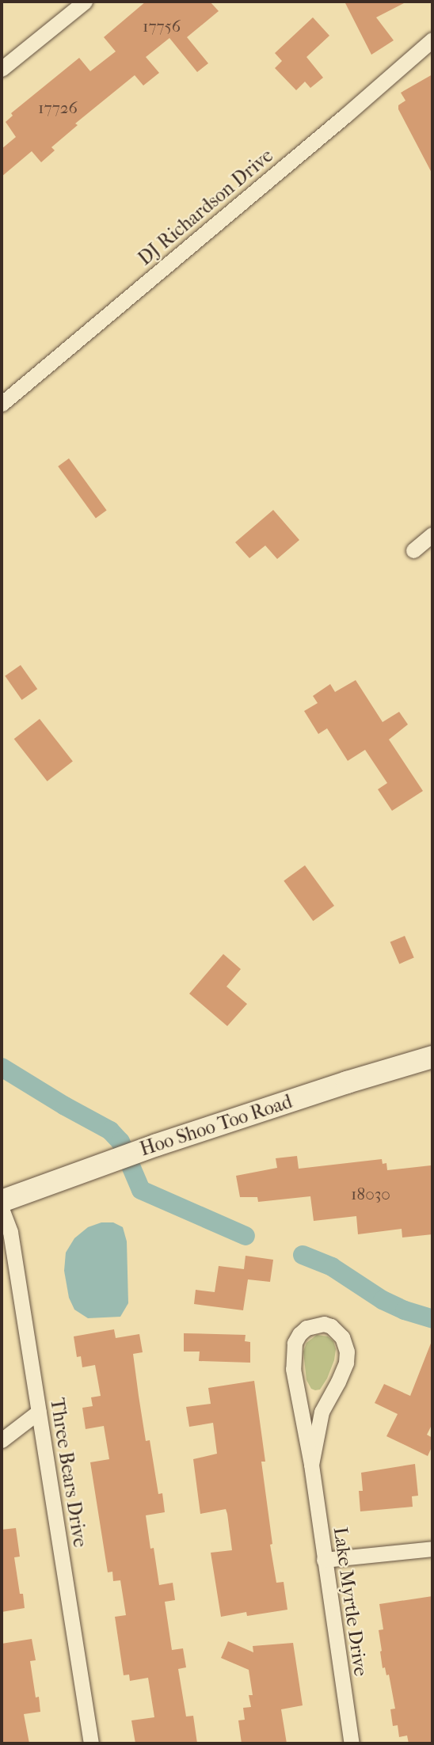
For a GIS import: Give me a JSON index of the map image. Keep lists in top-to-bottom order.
{
  "streets": {
    "street": [
      "DJ Richardson Drive",
      "Hoo Shoo Too Road",
      "Three Bears Drive",
      "Lake Myrtle Drive"
    ]
  },
  "house_numbers": ["17756", "17726", "18030"]
}
